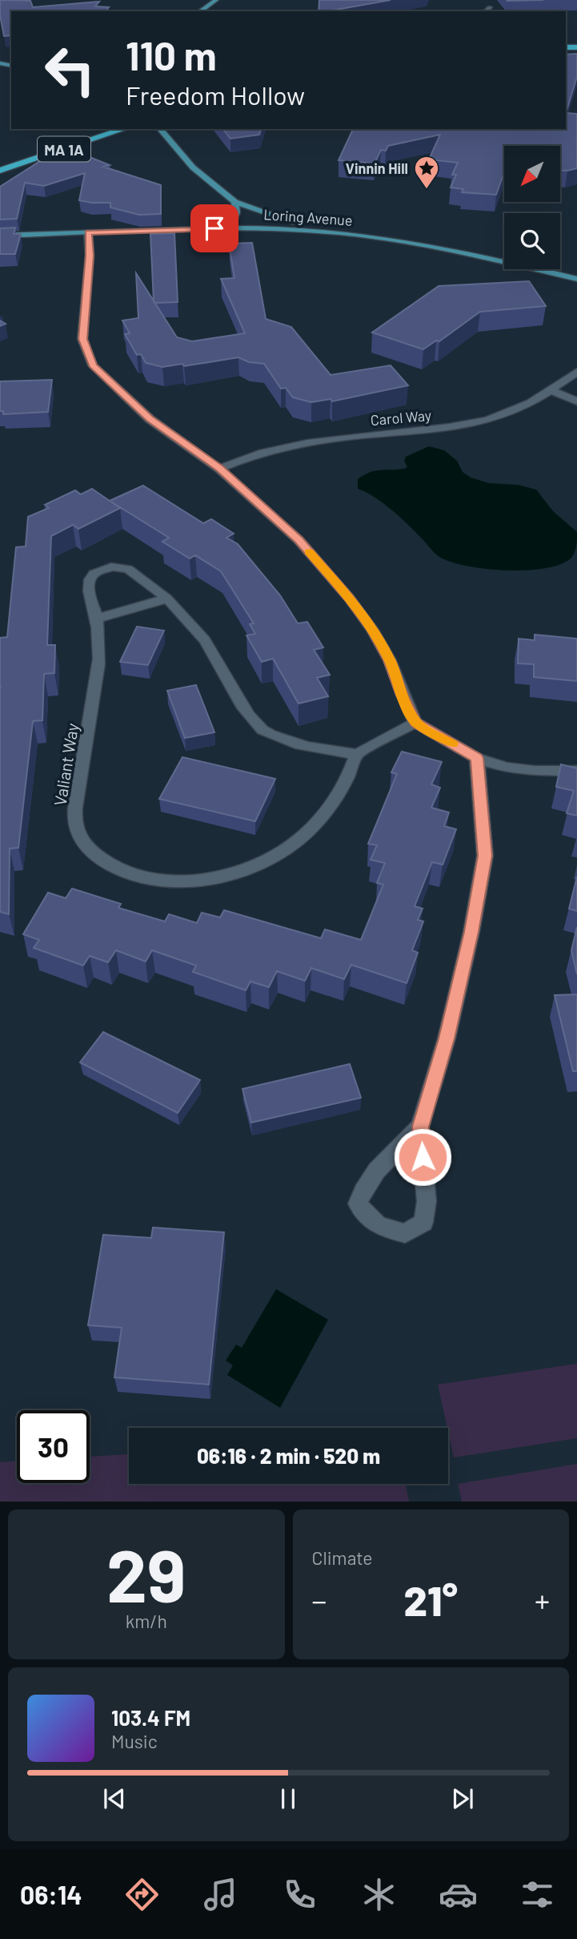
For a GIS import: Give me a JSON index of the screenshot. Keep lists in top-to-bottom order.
{
  "streets": {
    "highway": ["MA 1A"],
    "main road": ["Loring Avenue"],
    "street": ["Carol Way", "Valiant Way"]
  },
  "places": {
    "place": ["Vinnin Hill"]
  },
  "north": "bottom left",
  "page": {
    "turn": ["110 m", "Freedom Hollow"],
    "limit": "30",
    "trip": "06:16 · 2 min · 520 m",
    "tile": [
      ["29", "km/h"],
      "Climate"
    ],
    "heat": ["−", "21°", "+"],
    "song": ["103.4 FM", "Music"],
    "tabs": "06:14"
  }
}
